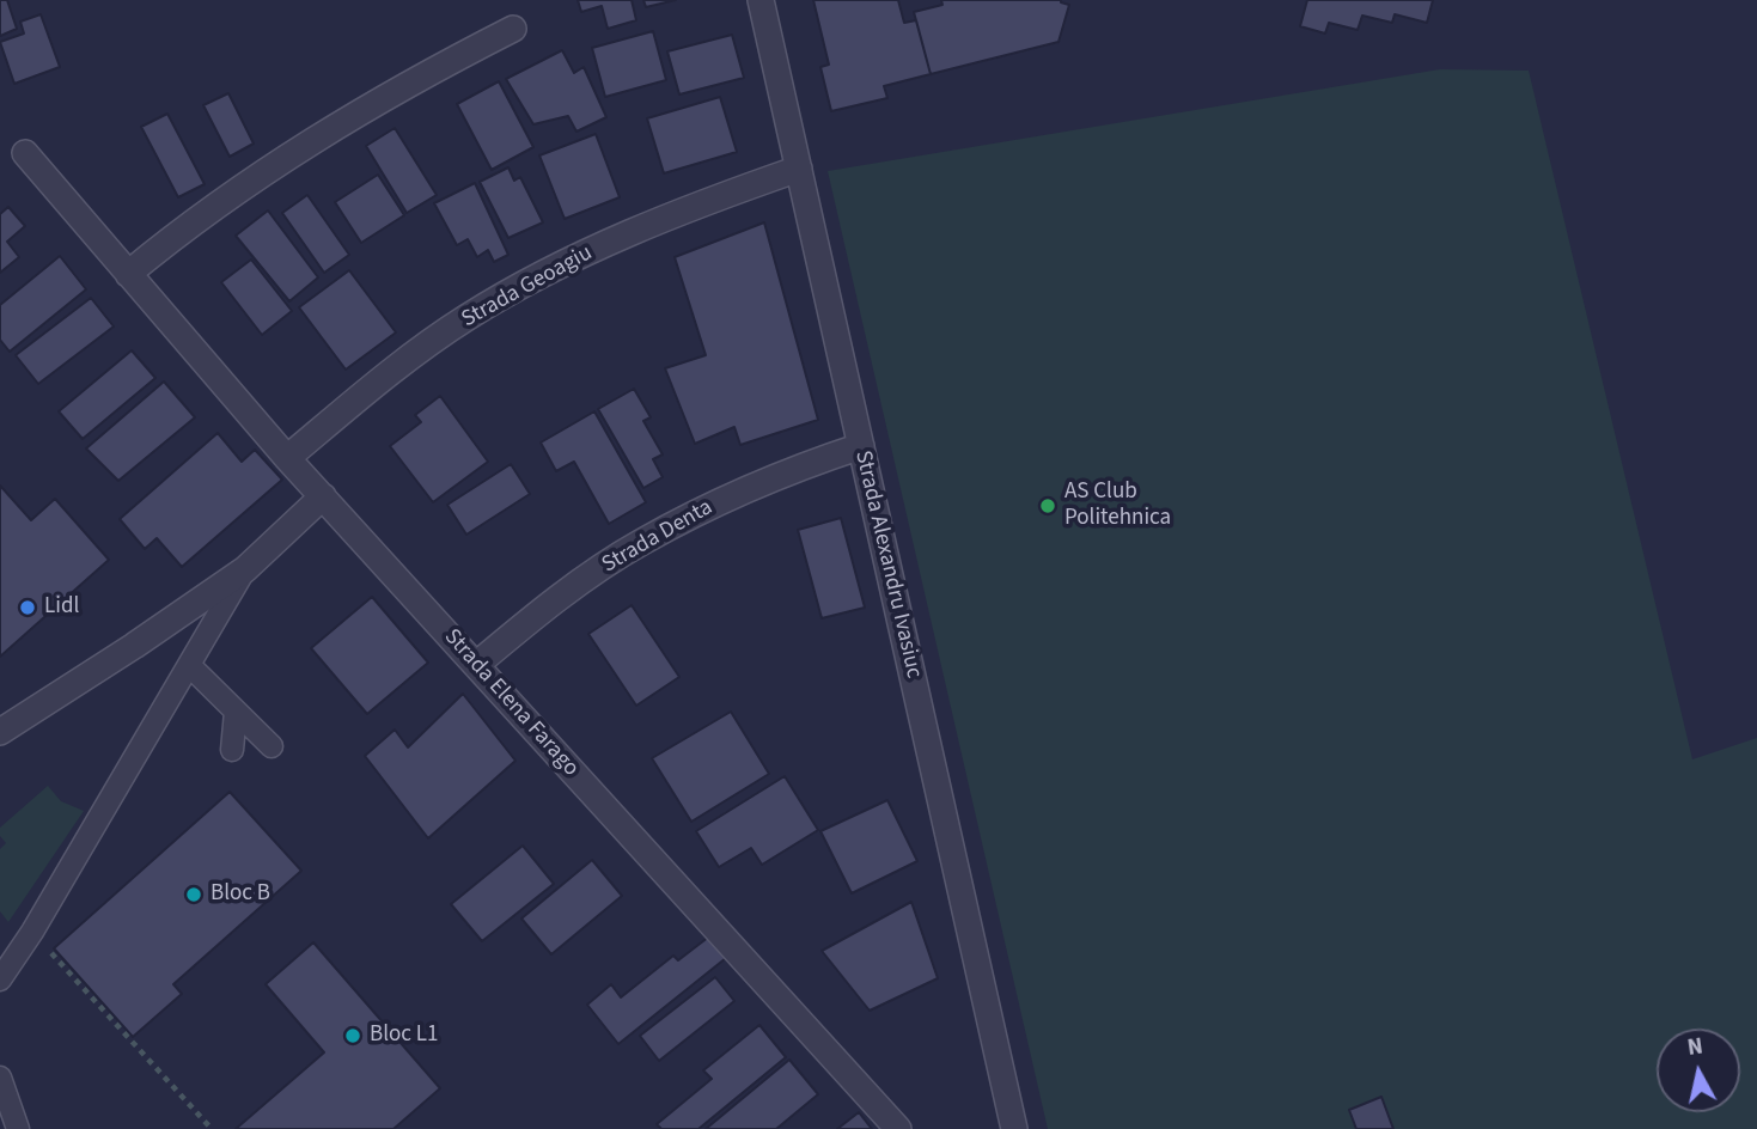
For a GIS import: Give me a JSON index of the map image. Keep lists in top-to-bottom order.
{
  "streets": {
    "street": [
      "Strada Geoagiu",
      "Strada Denta",
      "Strada Alexandru Ivasiuc",
      "Strada Elena Farago"
    ]
  },
  "crossings": [
    ["Strada Geoagiu", "Strada Alexandru Ivasiuc"],
    ["Strada Geoagiu", "Strada Elena Farago"],
    ["Strada Denta", "Strada Alexandru Ivasiuc"],
    ["Strada Denta", "Strada Elena Farago"]
  ],
  "places": [
    "AS Club Politehnica",
    "Lidl",
    "Bloc B",
    "Bloc L1"
  ],
  "north": "top"
}
